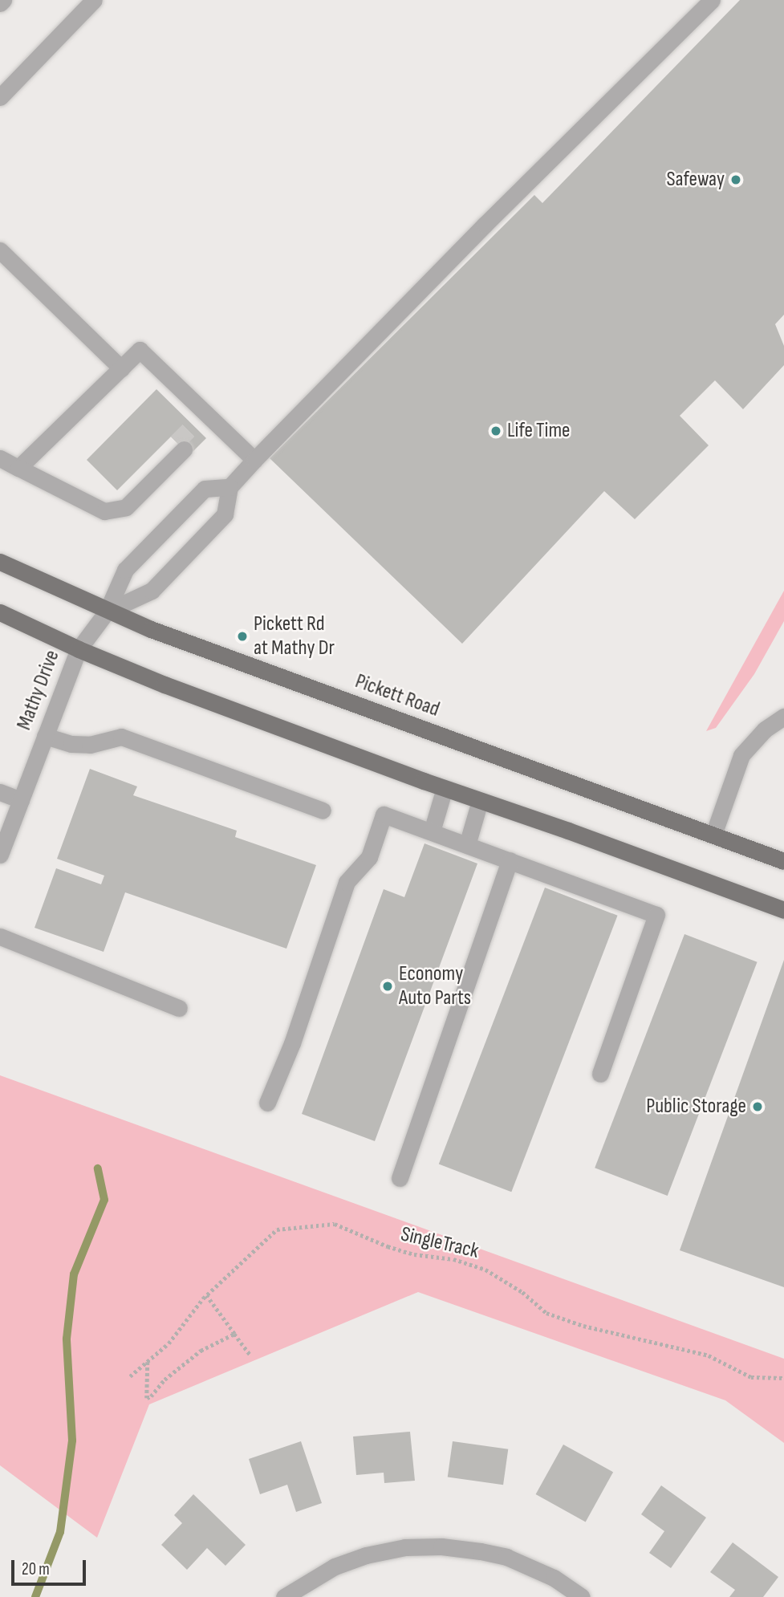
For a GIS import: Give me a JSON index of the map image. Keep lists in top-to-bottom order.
{
  "streets": {
    "main road": ["Pickett Road"],
    "street": ["Mathy Drive"],
    "path": ["SingleTrack"]
  },
  "crossings": [
    ["Mathy Drive", "Pickett Road"]
  ],
  "places": [
    "Safeway",
    "Life Time",
    "Pickett Rd at Mathy Dr",
    "Economy Auto Parts",
    "Public Storage"
  ],
  "scale_bar": "20 m"
}
